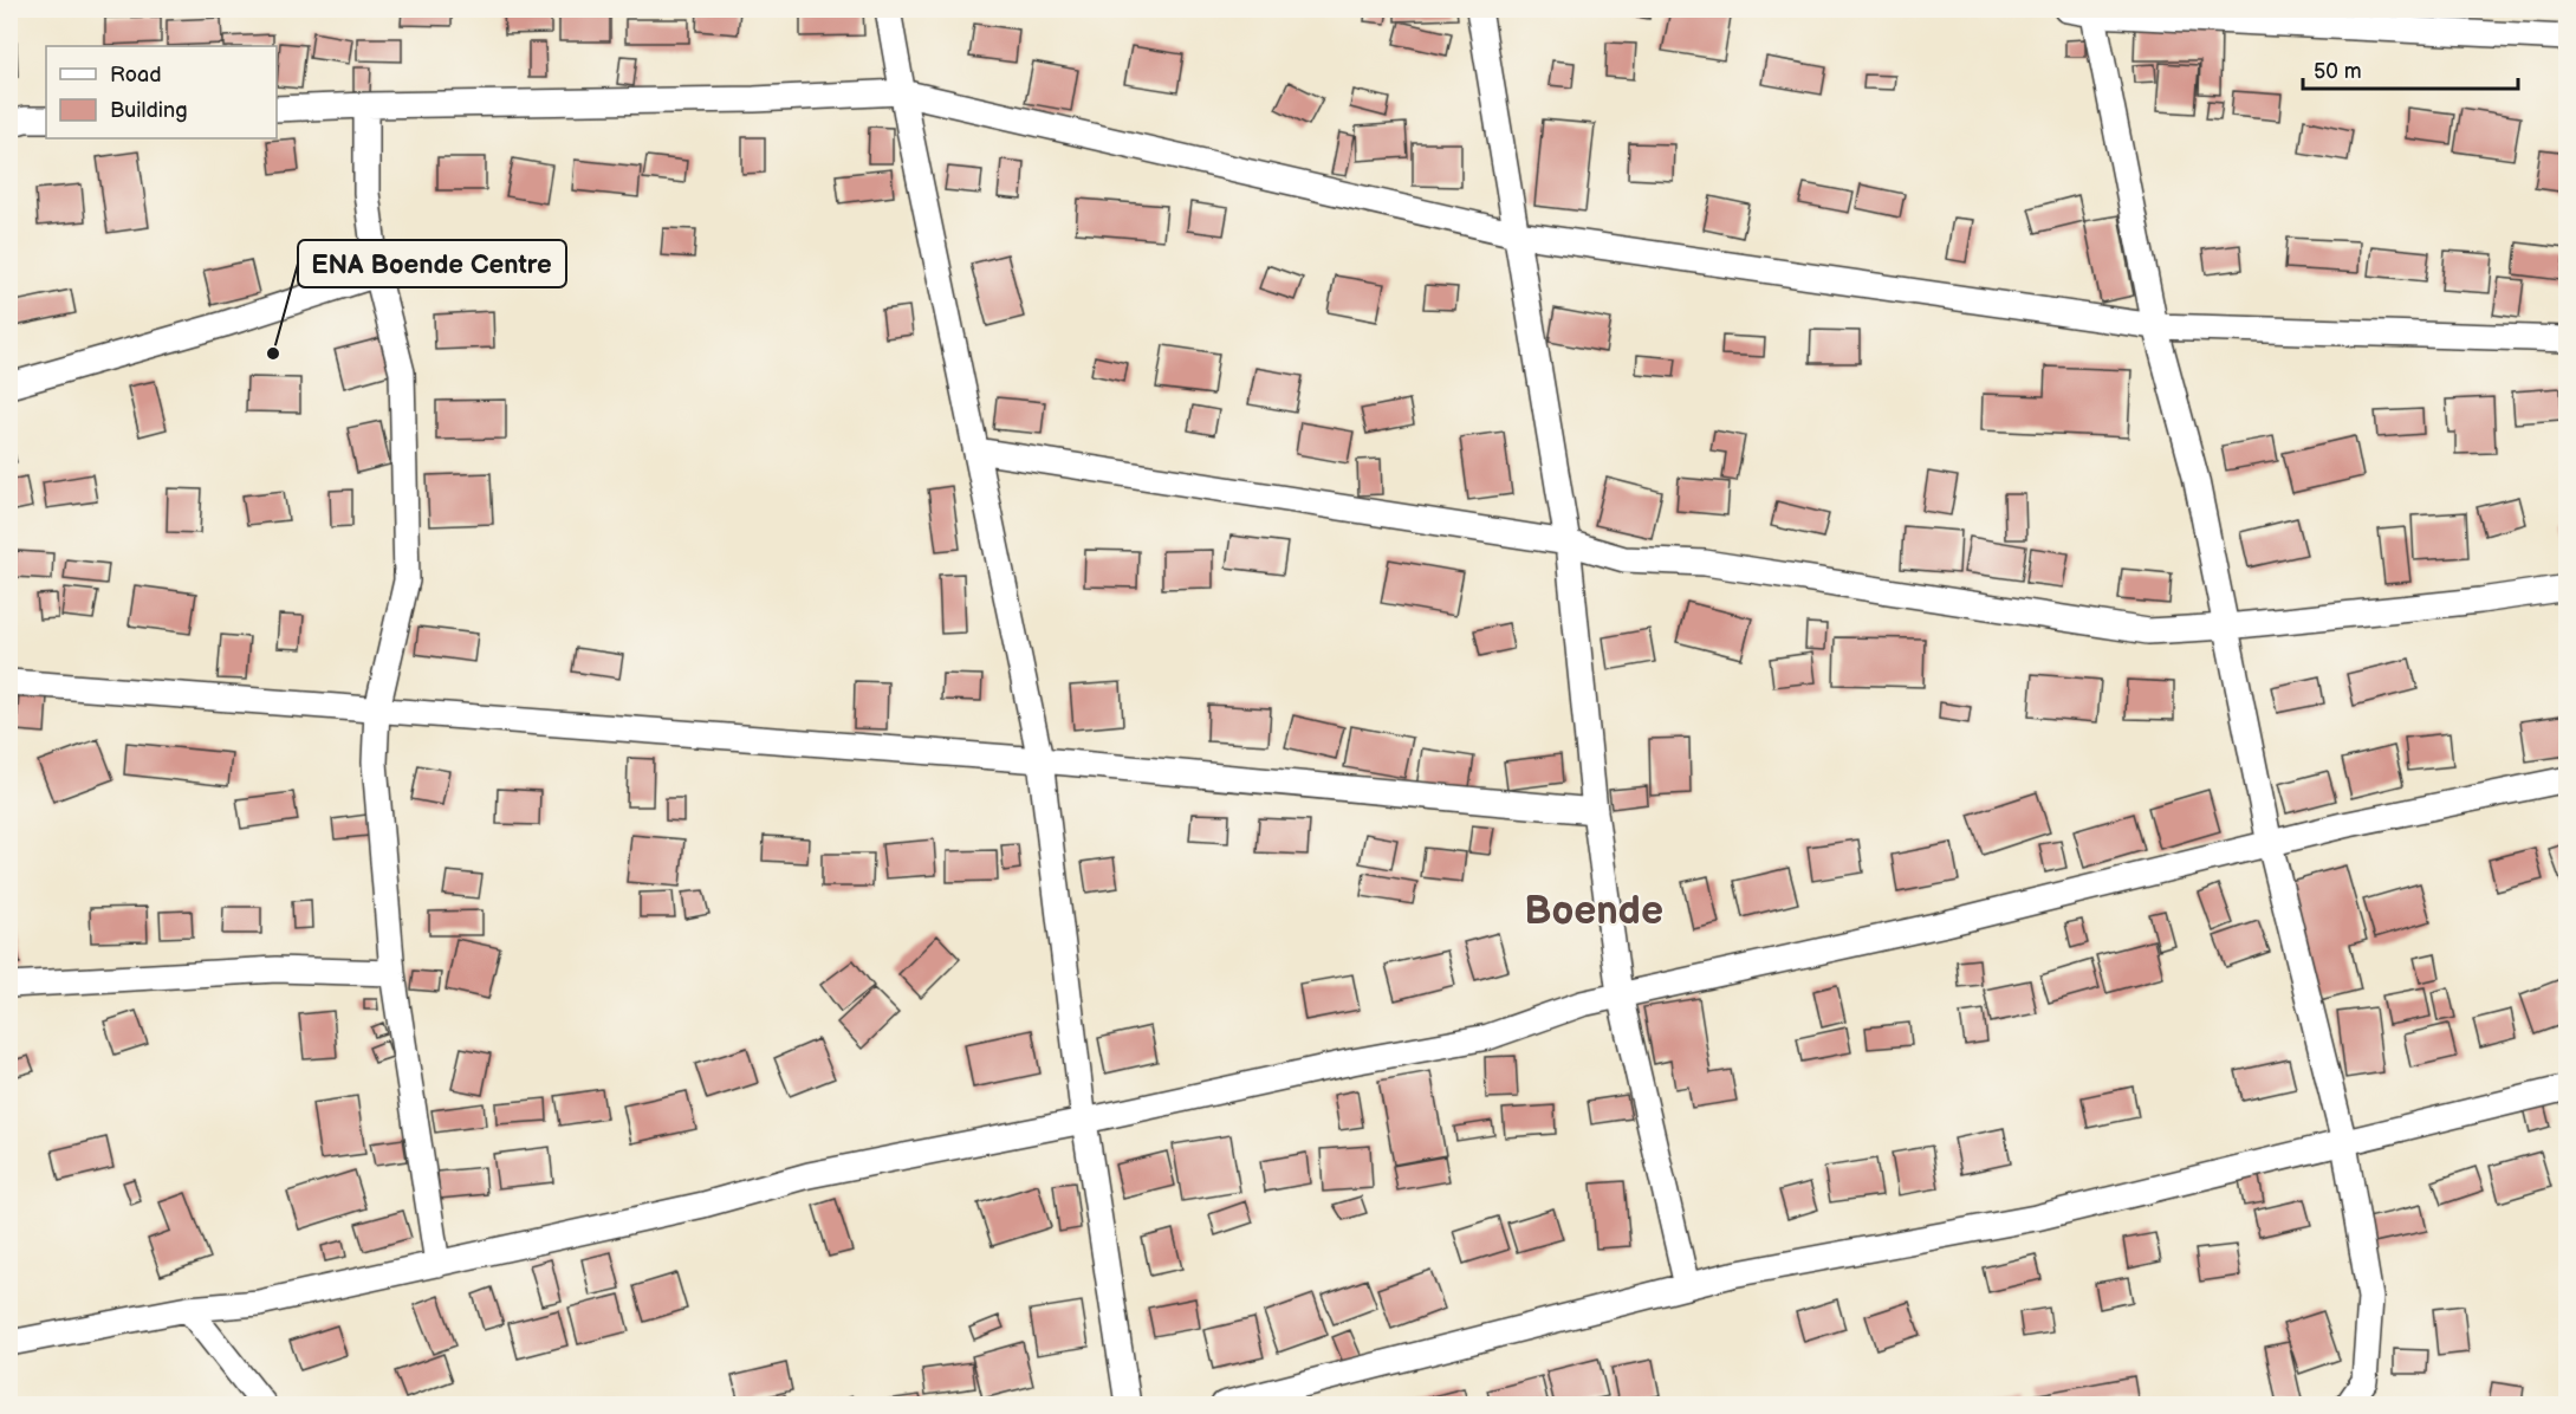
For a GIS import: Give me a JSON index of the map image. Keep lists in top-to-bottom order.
{
  "districts": ["Boende"],
  "places": ["ENA Boende Centre"],
  "legend": ["Road", "Building"],
  "scale_bar": "50 m"
}
